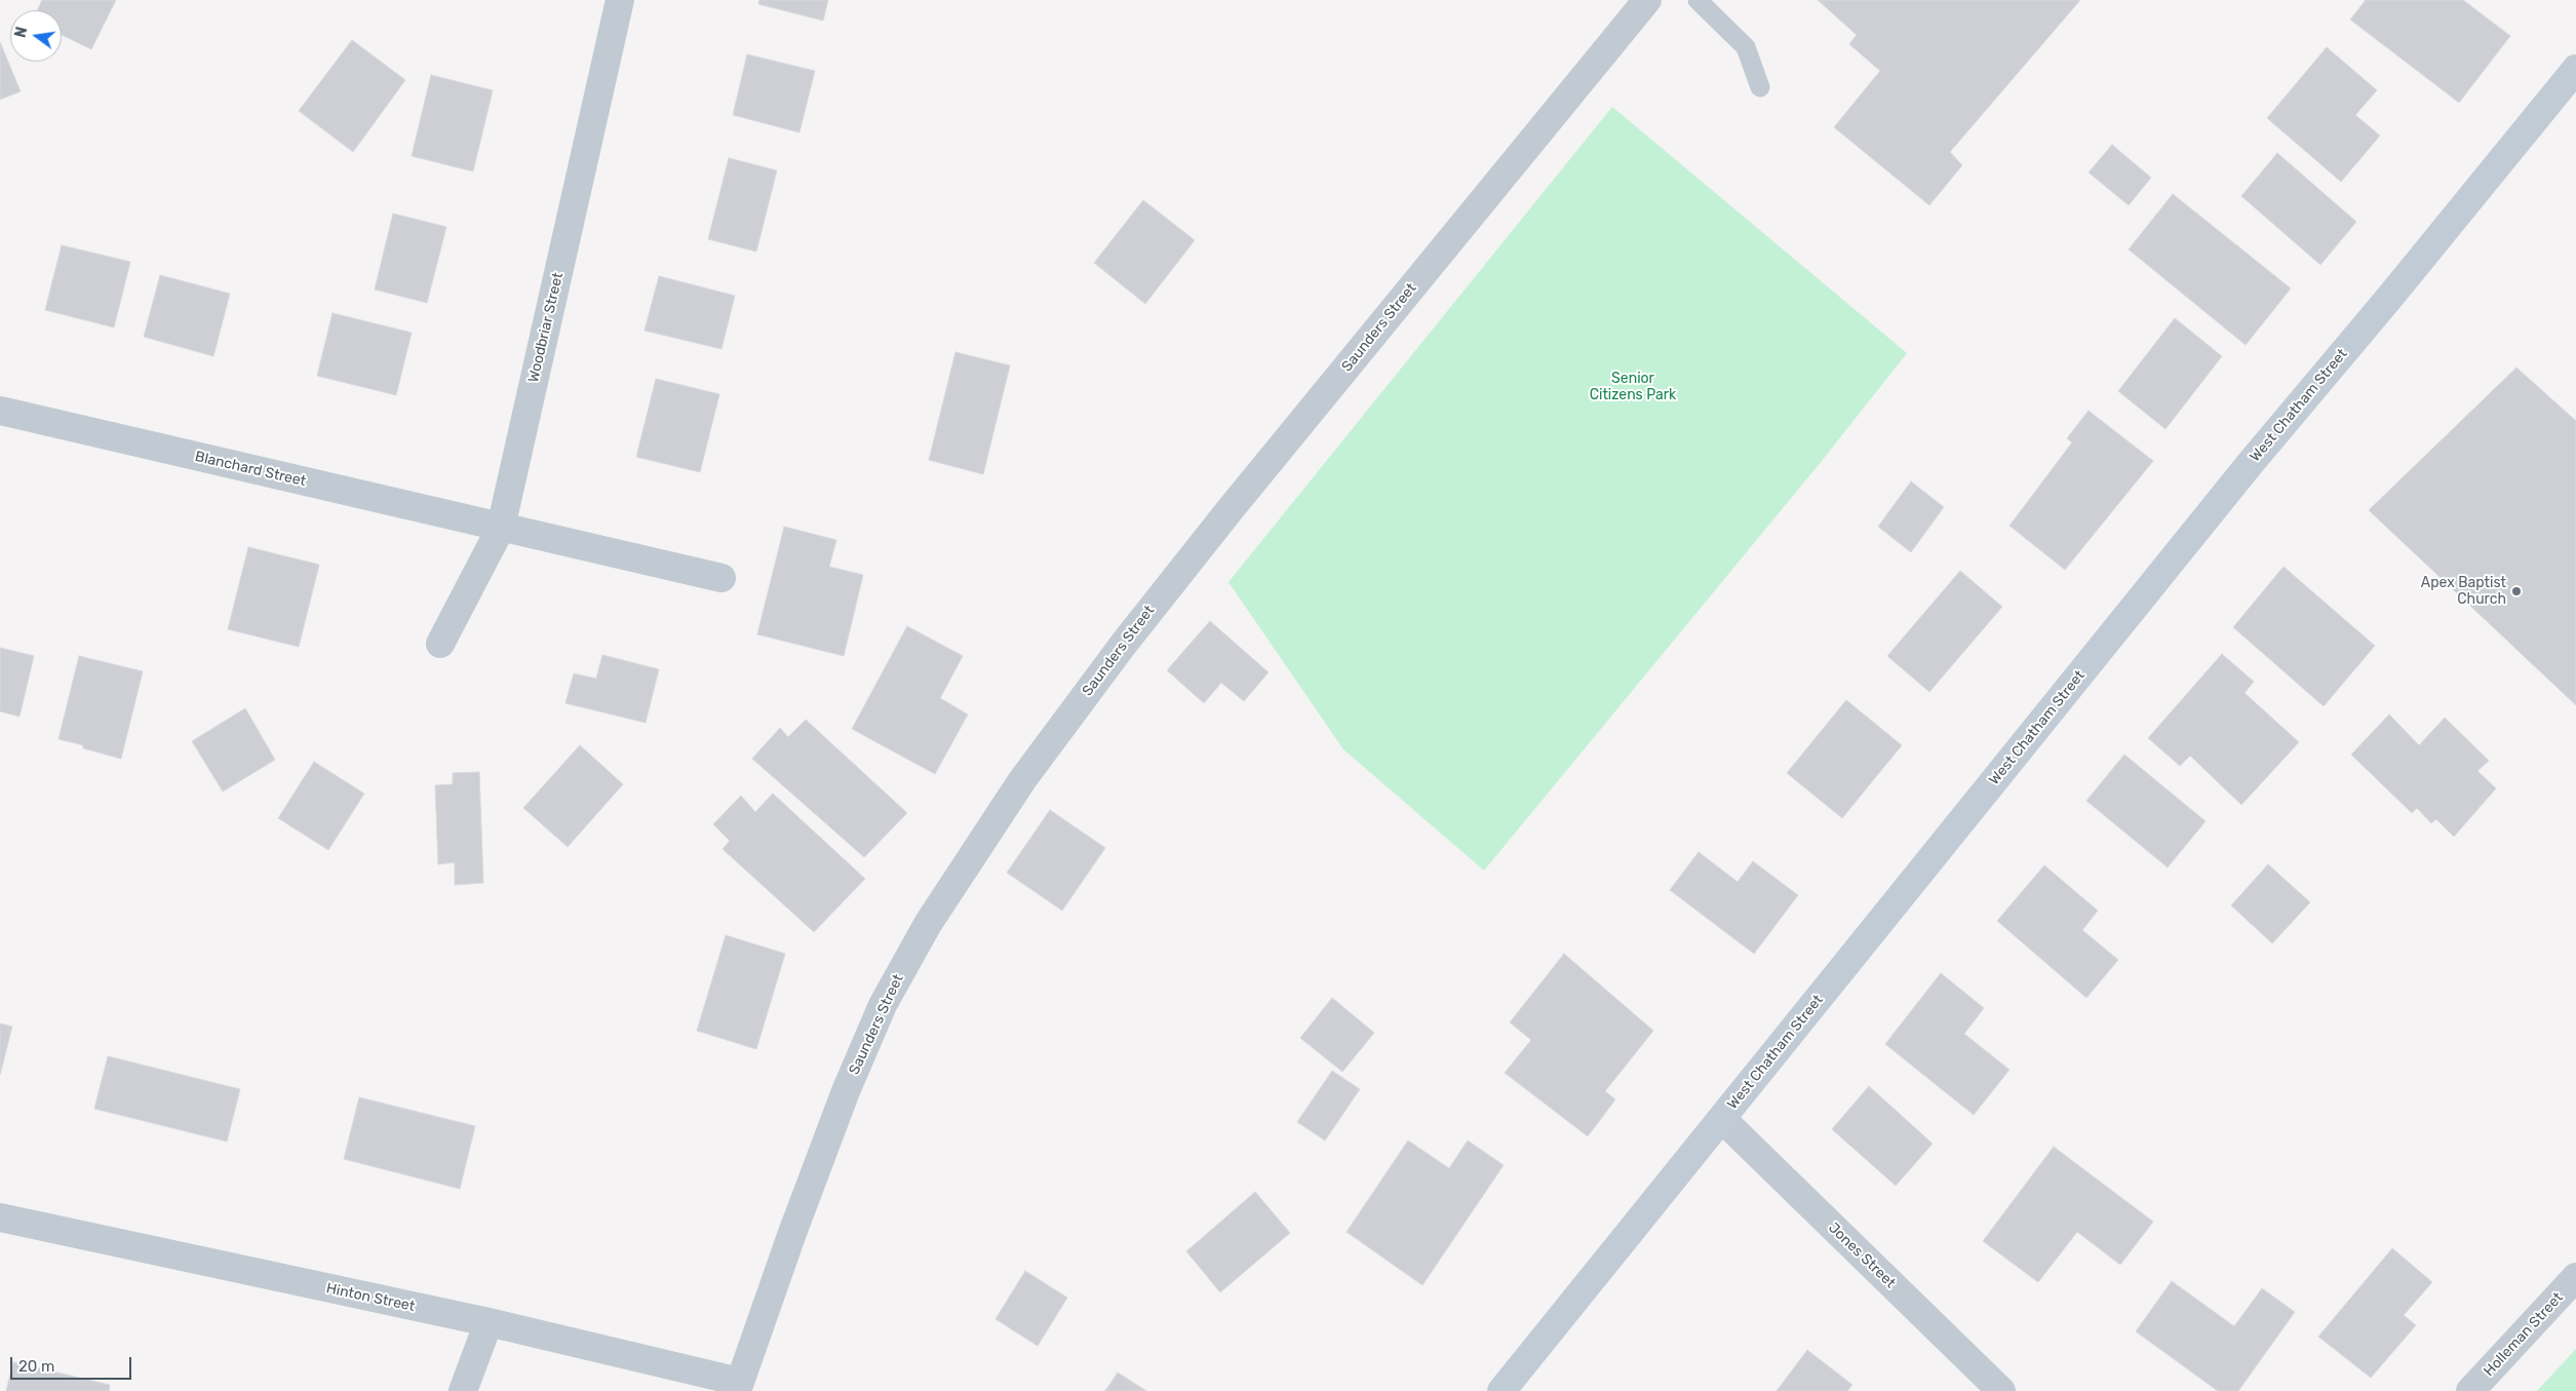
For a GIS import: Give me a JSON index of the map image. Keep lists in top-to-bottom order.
{
  "streets": {
    "street": [
      "Woodbriar Street",
      "Saunders Street",
      "West Chatham Street",
      "Blanchard Street",
      "Jones Street",
      "Hinton Street",
      "Holleman Street"
    ]
  },
  "crossings": [
    ["Woodbriar Street", "Blanchard Street"],
    ["Saunders Street", "Hinton Street"],
    ["West Chatham Street", "Jones Street"]
  ],
  "parks": ["Senior Citizens Park"],
  "places": ["Apex Baptist Church"],
  "scale_bar": "20 m",
  "north": "left"
}
